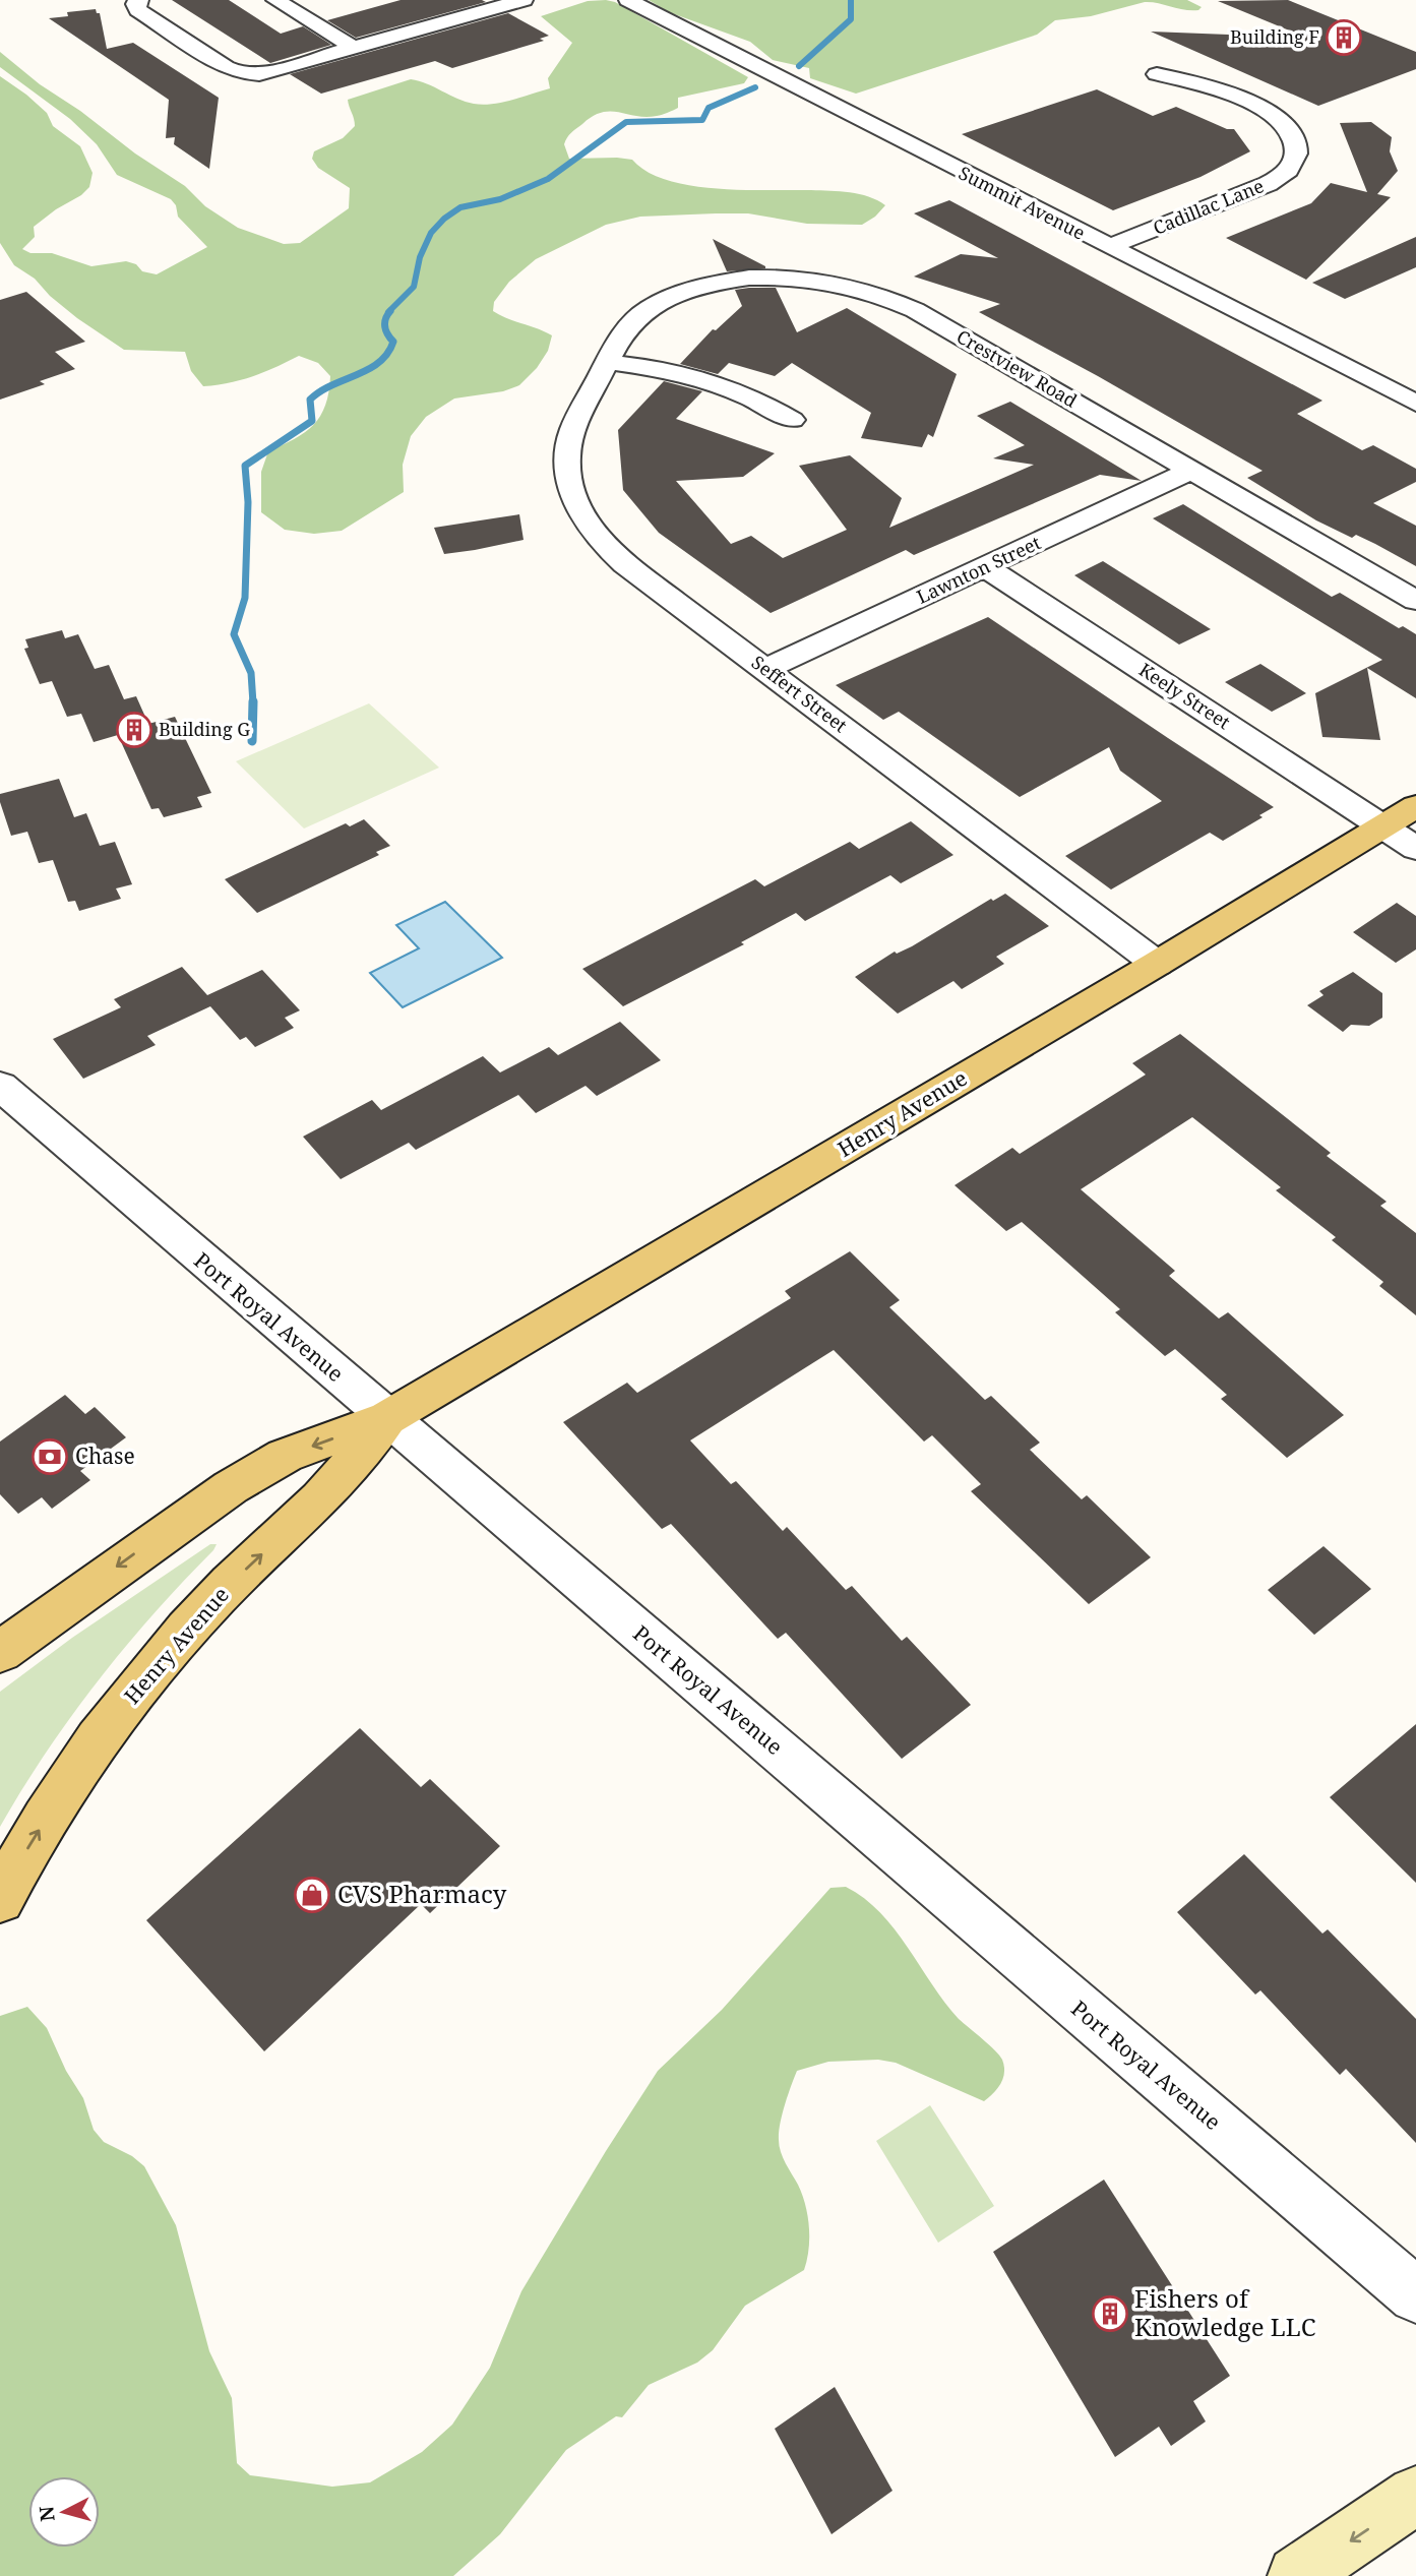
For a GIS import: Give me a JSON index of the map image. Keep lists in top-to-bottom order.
{
  "streets": {
    "main road": ["Henry Avenue"],
    "street": [
      "Summit Avenue",
      "Cadillac Lane",
      "Crestview Road",
      "Lawnton Street",
      "Seffert Street",
      "Keely Street",
      "Port Royal Avenue"
    ]
  },
  "crossings": [
    ["Summit Avenue", "Cadillac Lane"],
    ["Crestview Road", "Lawnton Street"],
    ["Crestview Road", "Seffert Street"],
    ["Lawnton Street", "Seffert Street"],
    ["Lawnton Street", "Keely Street"],
    ["Seffert Street", "Henry Avenue"],
    ["Keely Street", "Henry Avenue"],
    ["Henry Avenue", "Port Royal Avenue"]
  ],
  "places": {
    "building": ["Building F", "Building G", "Fishers of Knowledge LLC"],
    "bank": ["Chase"],
    "shop": ["CVS Pharmacy"]
  },
  "north": "left"
}
